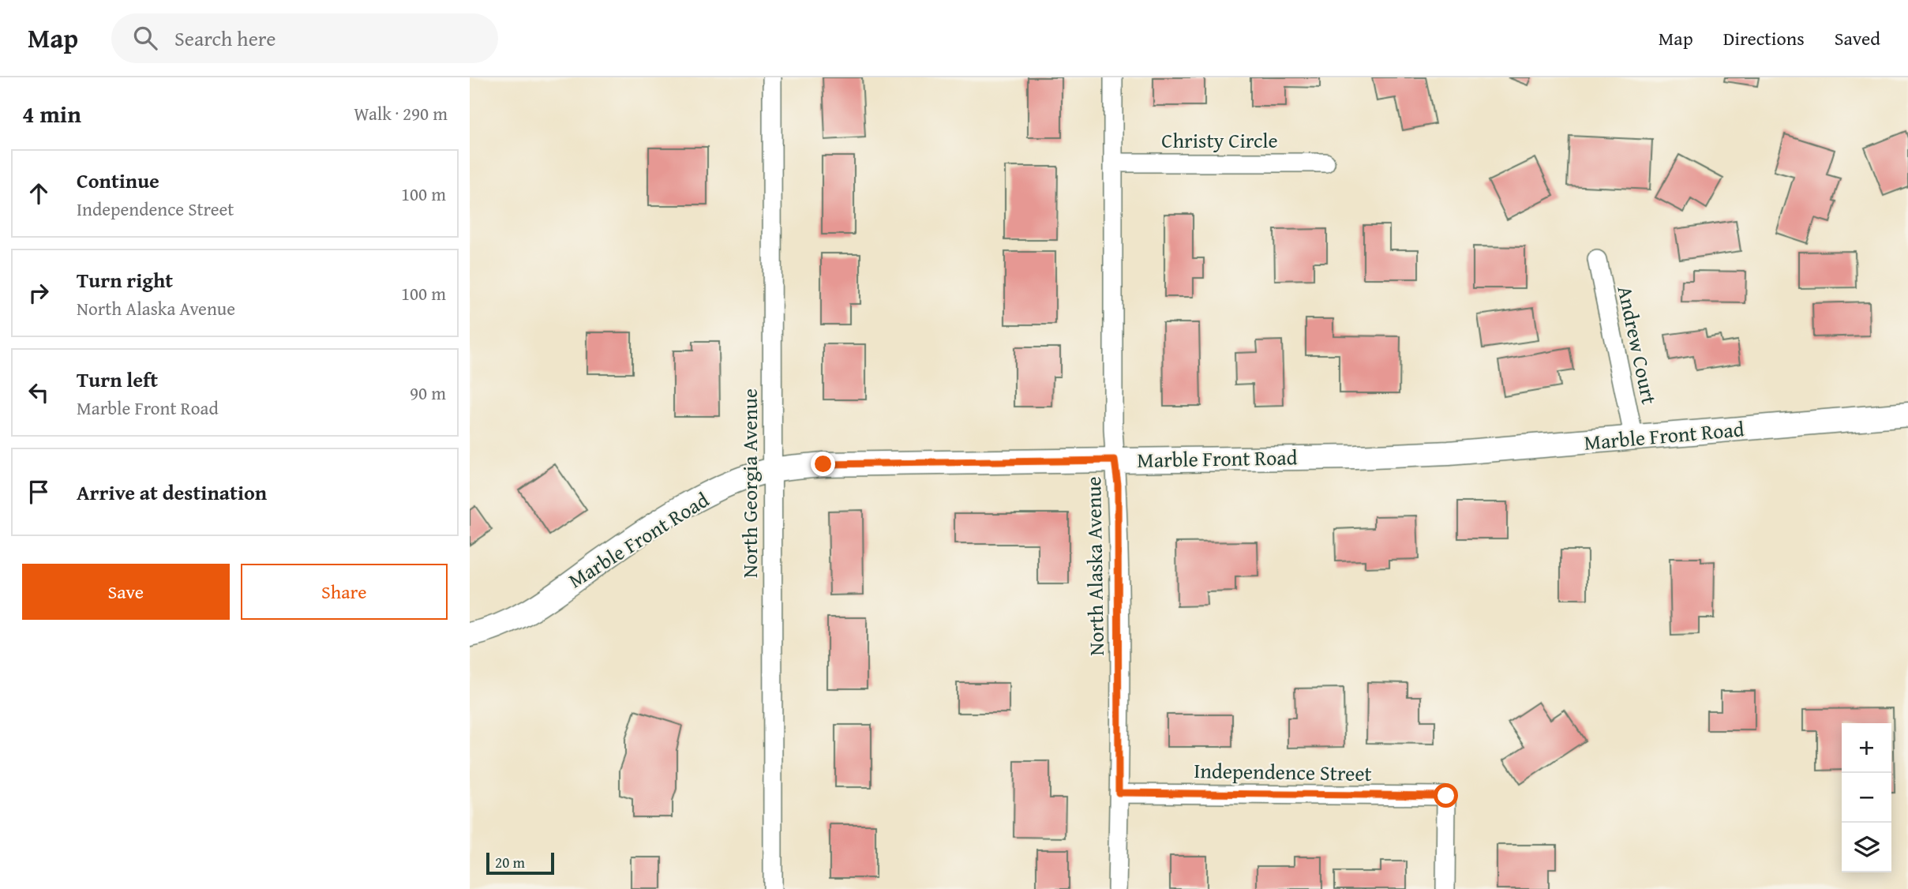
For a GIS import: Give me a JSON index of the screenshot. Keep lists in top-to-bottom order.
{
  "streets": {
    "street": [
      "Christy Circle",
      "Andrew Court",
      "Marble Front Road",
      "North Georgia Avenue",
      "North Alaska Avenue",
      "Independence Street"
    ]
  },
  "crossings": [
    ["Christy Circle", "North Alaska Avenue"],
    ["Andrew Court", "Marble Front Road"],
    ["Marble Front Road", "North Georgia Avenue"],
    ["Marble Front Road", "North Alaska Avenue"],
    ["North Alaska Avenue", "Independence Street"]
  ],
  "scale_bar": "20 m",
  "page": {
    "header": "Map",
    "search": "Search here",
    "nav": ["Map", "Directions", "Saved"],
    "heading": ["4 min", "Walk · 290 m"],
    "list": [
      ["Continue", "Independence Street", "100 m"],
      ["Turn right", "North Alaska Avenue", "100 m"],
      ["Turn left", "Marble Front Road", "90 m"],
      "Arrive at destination"
    ],
    "buttons": ["Save", "Share"],
    "map_buttons": ["+", "−"],
    "scale": "20 m"
  }
}
